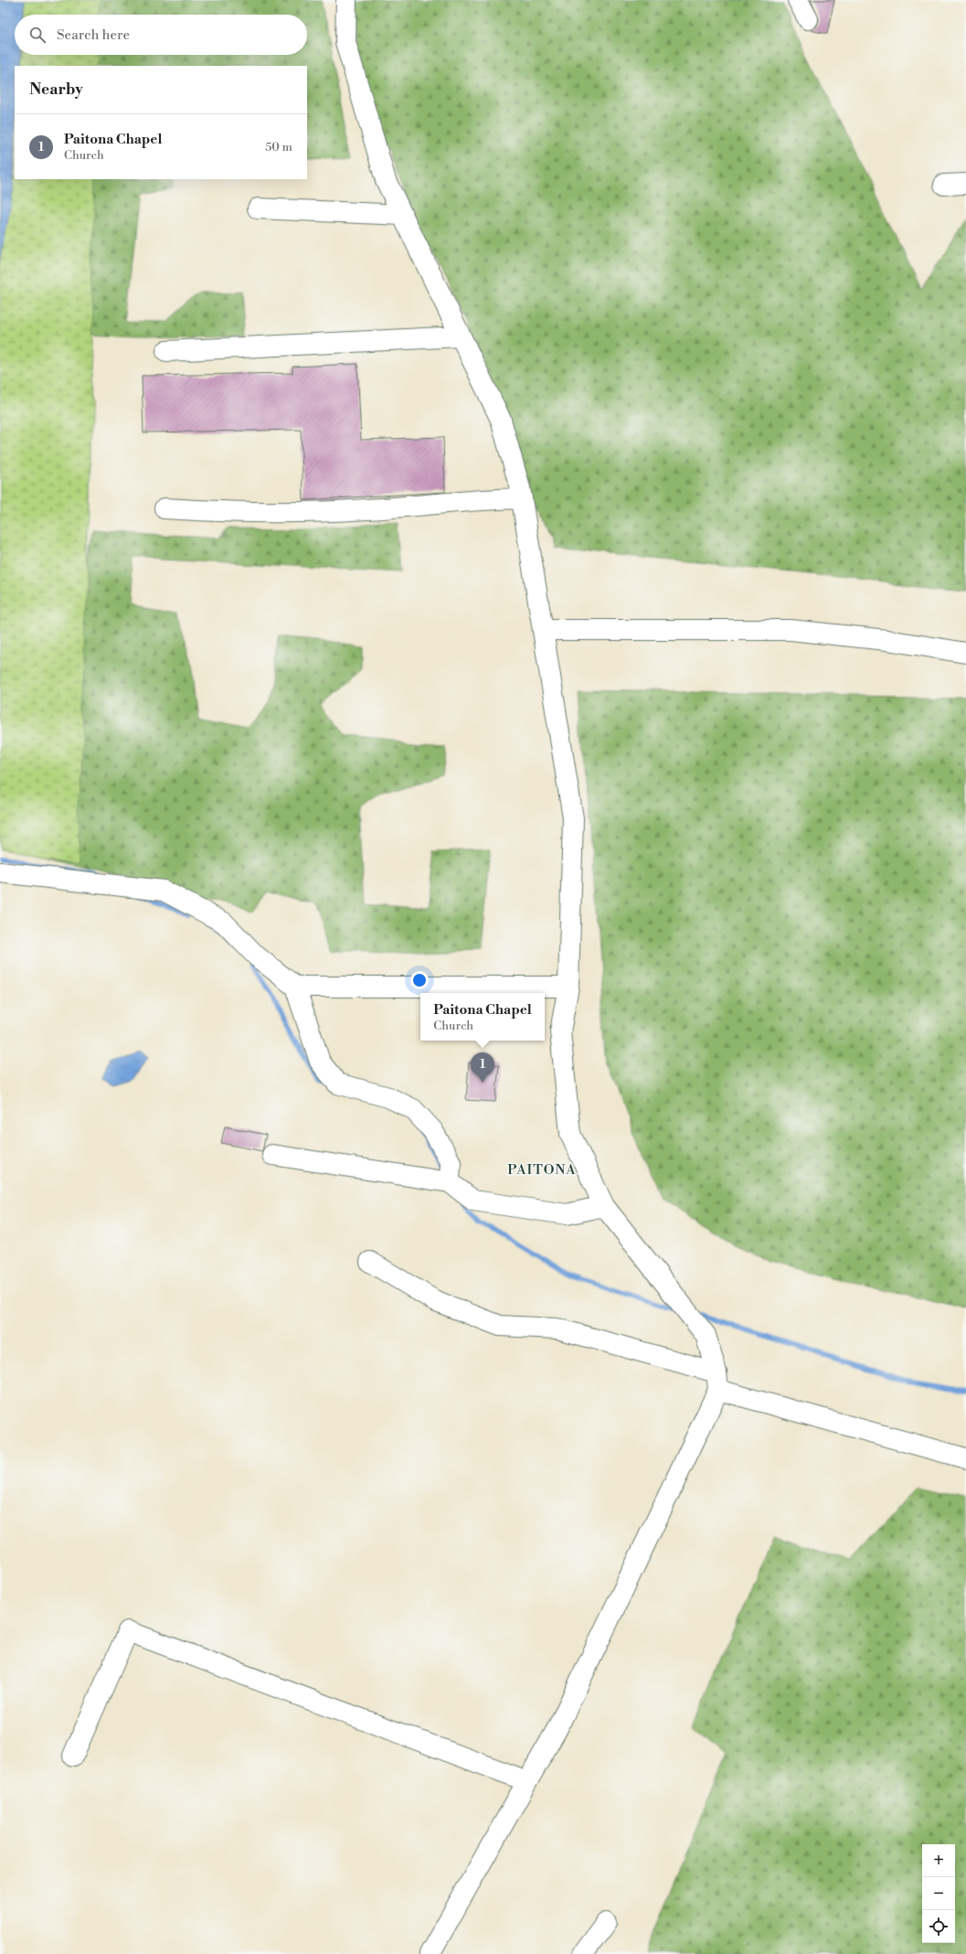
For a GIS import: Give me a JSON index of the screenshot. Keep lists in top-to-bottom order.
{
  "districts": ["PAITONA"],
  "page": {
    "search": "Search here",
    "heading": "Nearby",
    "list": [
      {
        "mark": "1",
        "name": "Paitona Chapel",
        "note": "Church",
        "value": "50 m"
      }
    ],
    "popup": ["Paitona Chapel", "Church"],
    "pins": "1",
    "map_buttons": ["+", "−"]
  }
}
